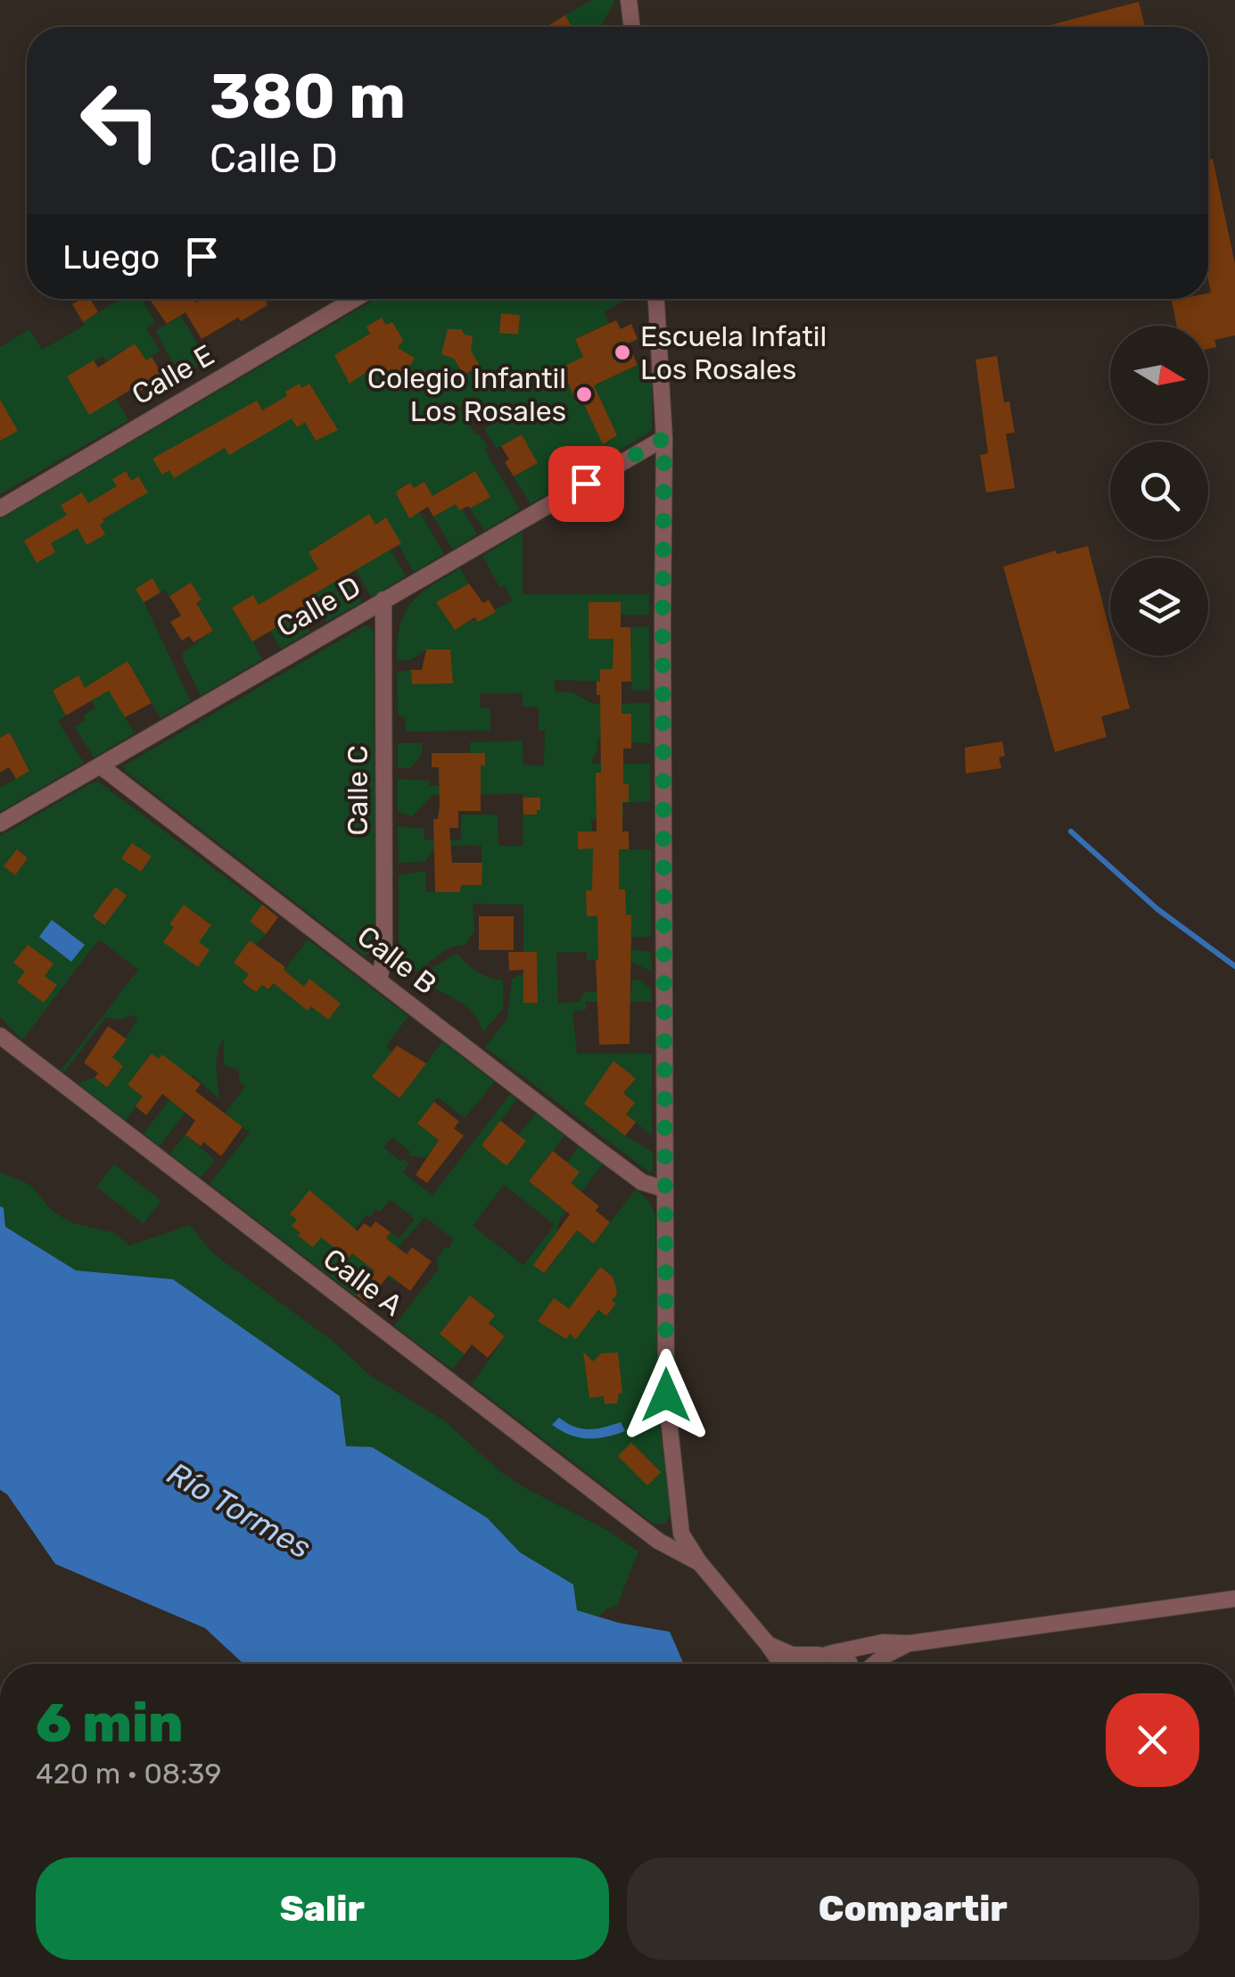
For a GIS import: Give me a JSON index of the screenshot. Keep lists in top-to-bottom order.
{
  "streets": {
    "street": [
      "Calle E",
      "Calle D",
      "Calle C",
      "Calle B",
      "Calle A"
    ]
  },
  "crossings": [
    ["Calle D", "Calle C"],
    ["Calle D", "Calle B"],
    ["Calle C", "Calle B"]
  ],
  "water": ["Río Tormes"],
  "places": ["Escuela Infatil Los Rosales", "Colegio Infantil Los Rosales"],
  "north": "right",
  "page": {
    "turn": ["380 m", "Calle D"],
    "then": "Luego",
    "heading": ["6 min", "420 m · 08:39"],
    "buttons": ["Salir", "Compartir"]
  }
}
